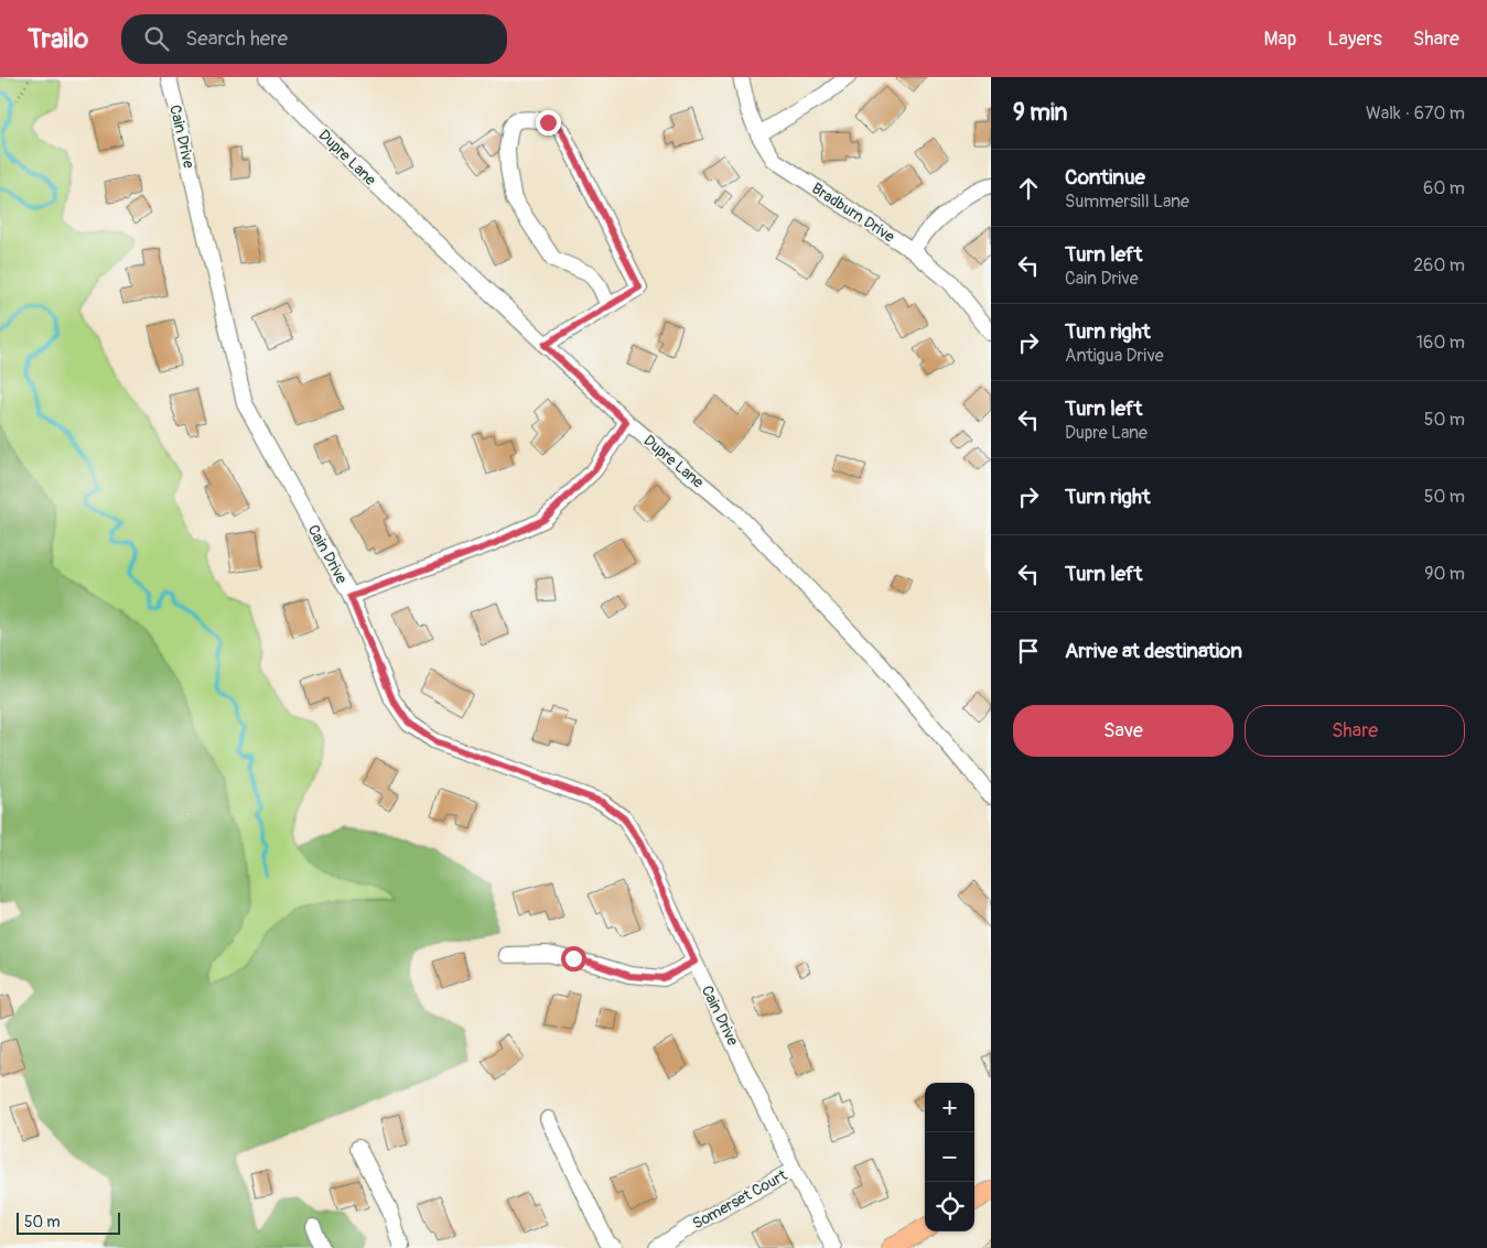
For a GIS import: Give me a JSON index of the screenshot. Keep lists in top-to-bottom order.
{
  "streets": {
    "street": [
      "Cain Drive",
      "Dupre Lane",
      "Bradburn Drive",
      "Somerset Court"
    ]
  },
  "crossings": [
    ["Cain Drive", "Somerset Court"]
  ],
  "scale_bar": "50 m",
  "page": {
    "header": "Trailo",
    "search": "Search here",
    "nav": ["Map", "Layers", "Share"],
    "heading": ["9 min", "Walk · 670 m"],
    "list": [
      ["Continue", "Summersill Lane", "60 m"],
      ["Turn left", "Cain Drive", "260 m"],
      ["Turn right", "Antigua Drive", "160 m"],
      ["Turn left", "Dupre Lane", "50 m"],
      ["Turn right", "50 m"],
      ["Turn left", "90 m"],
      "Arrive at destination"
    ],
    "buttons": ["Save", "Share"],
    "map_buttons": ["+", "−"],
    "scale": "50 m"
  }
}
